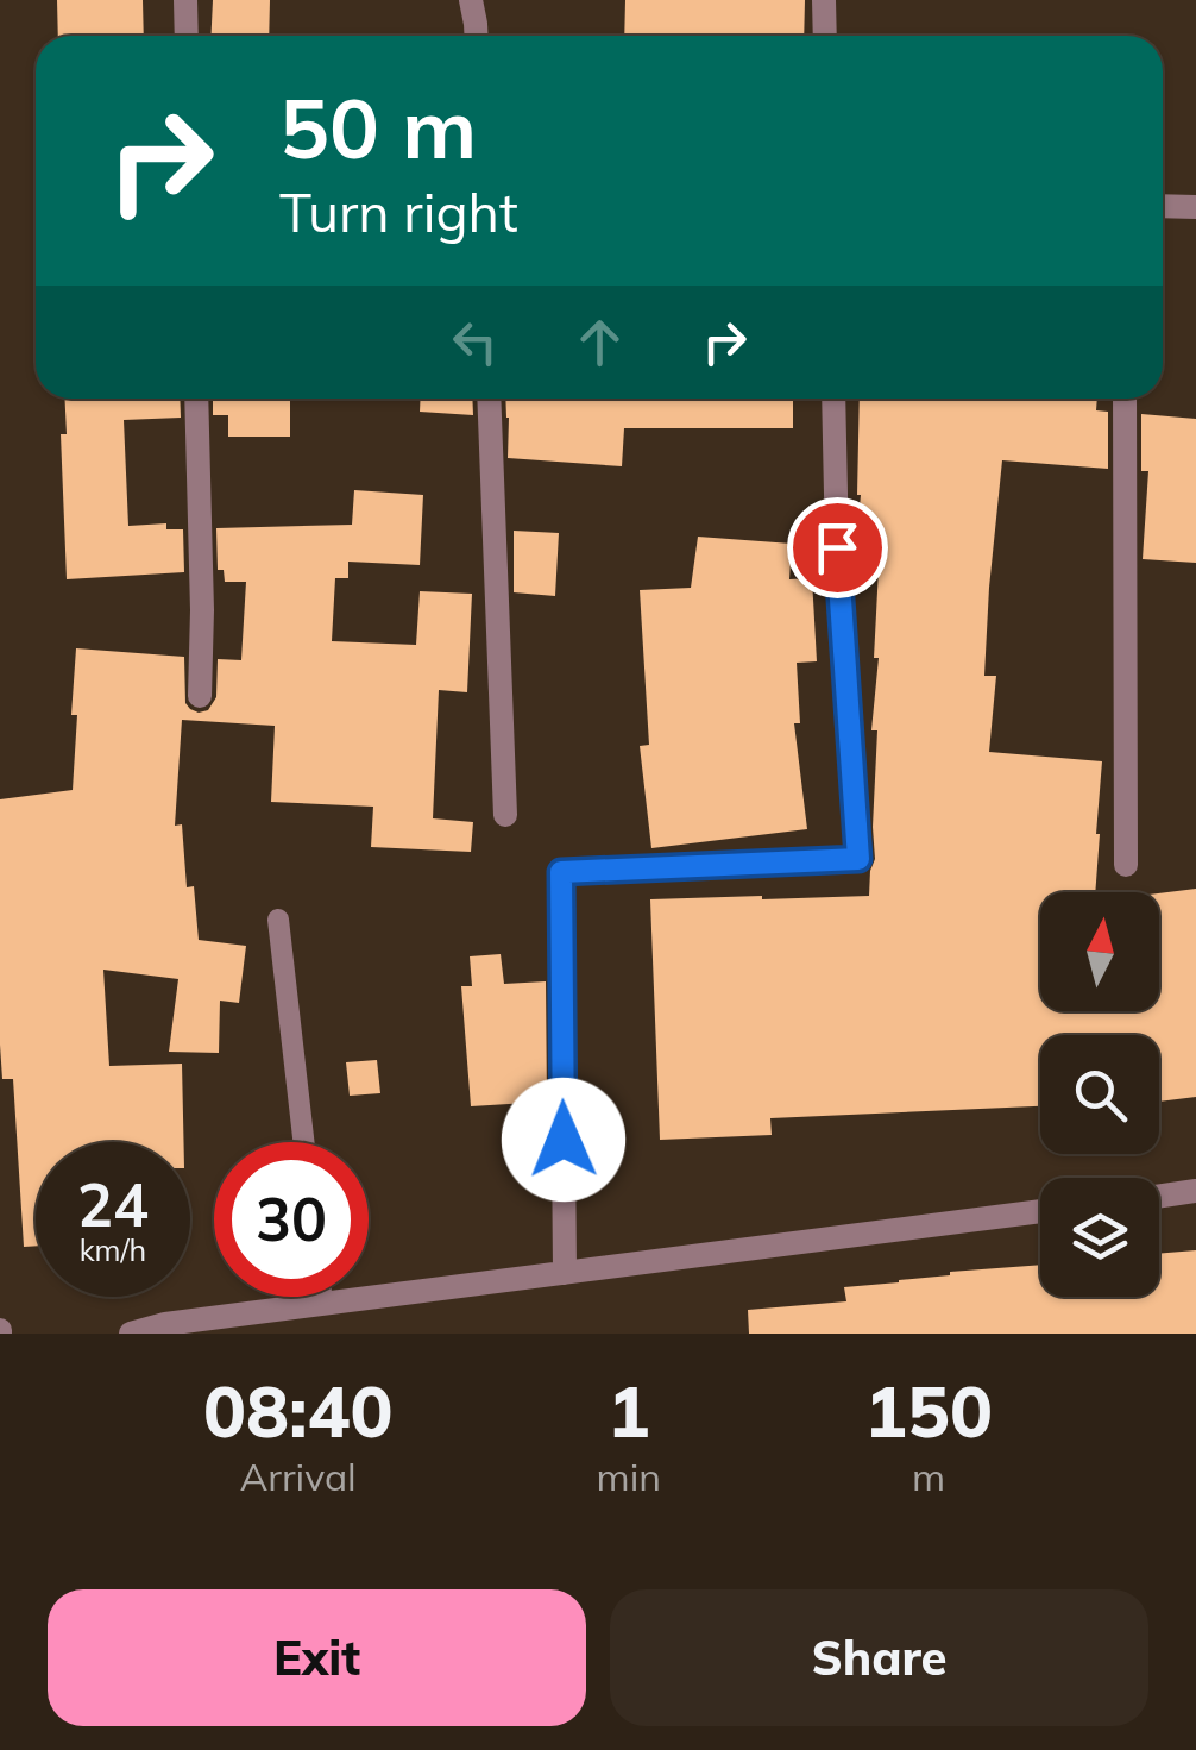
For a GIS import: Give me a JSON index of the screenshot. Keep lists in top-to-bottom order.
{
  "north": "top",
  "page": {
    "turn": ["50 m", "Turn right"],
    "speed": "24 km/h",
    "limit": "30",
    "eta": [
      "08:40",
      "Arrival",
      "1",
      "min",
      "150",
      "m"
    ],
    "buttons": ["Exit", "Share"]
  }
}
